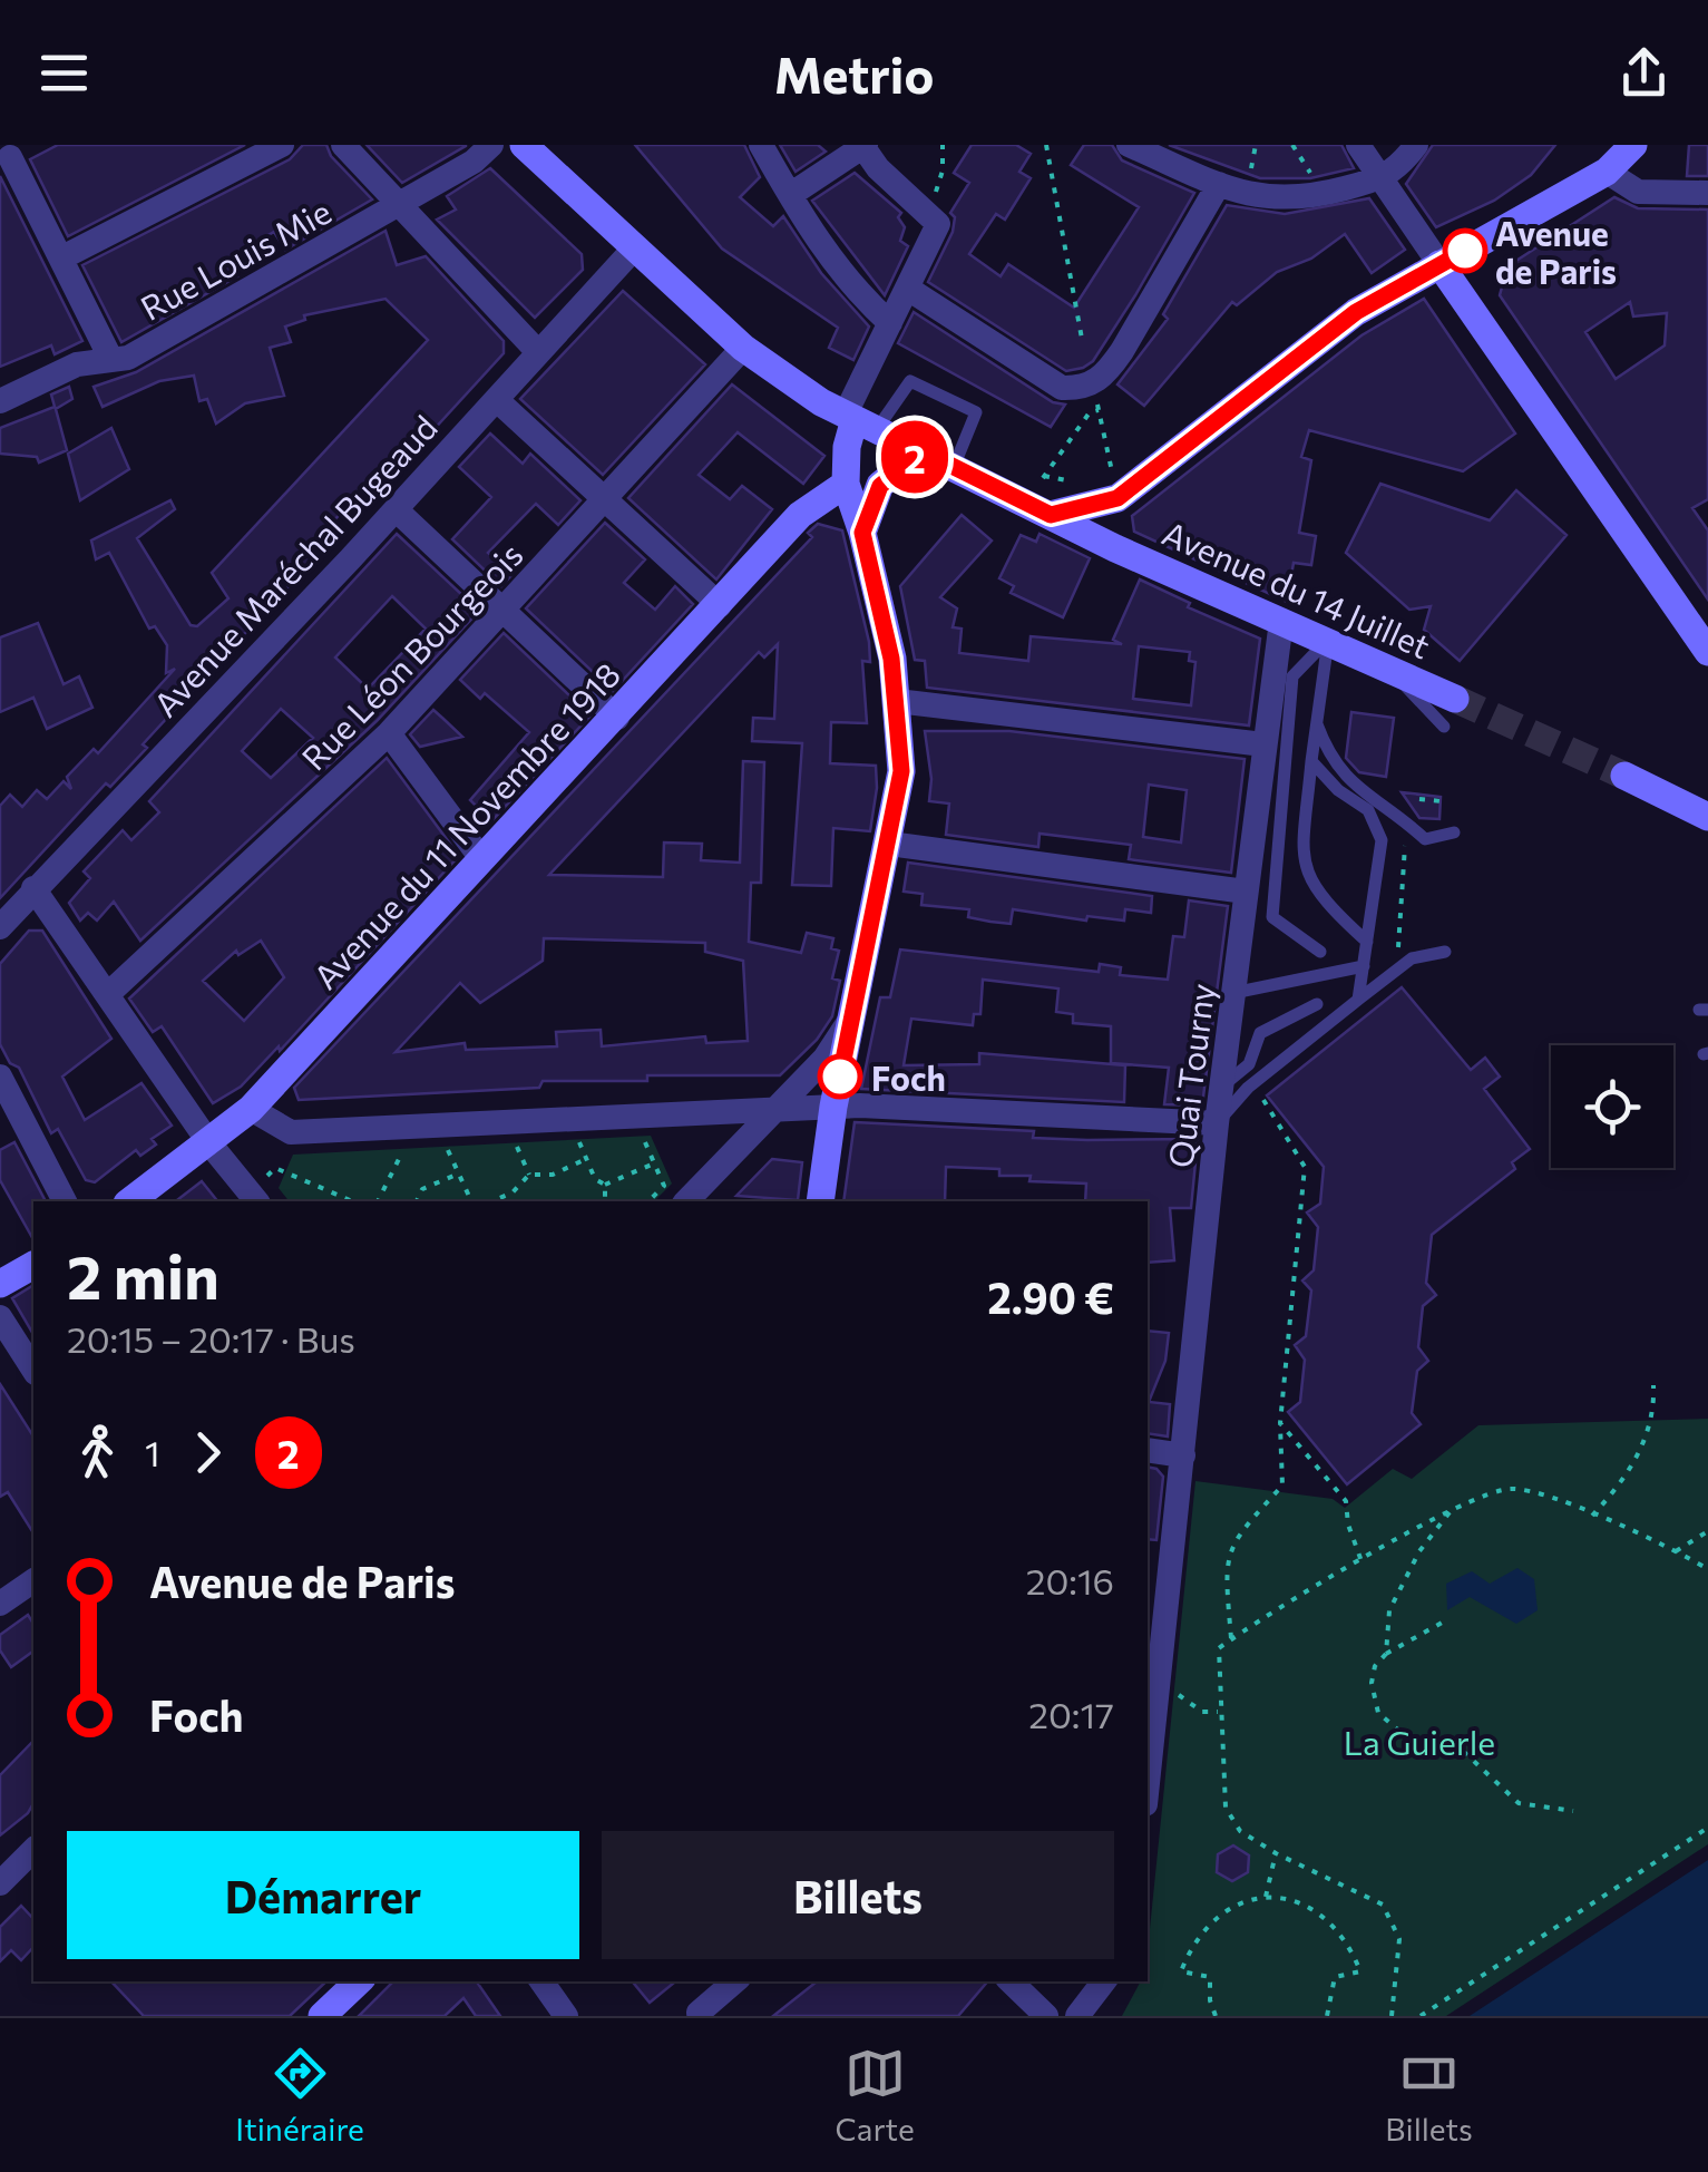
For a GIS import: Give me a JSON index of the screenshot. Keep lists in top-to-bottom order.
{
  "streets": {
    "main road": ["Avenue du 14 Juillet", "Avenue du 11 Novembre 1918"],
    "street": [
      "Rue Louis Mie",
      "Avenue Maréchal Bugeaud",
      "Rue Léon Bourgeois",
      "Quai Tourny"
    ]
  },
  "crossings": [
    ["Avenue Maréchal Bugeaud", "Avenue du 14 Juillet"],
    ["Avenue du 14 Juillet", "Rue Léon Bourgeois"],
    ["Avenue du 14 Juillet", "Quai Tourny"]
  ],
  "parks": ["La Guierle"],
  "places": ["Avenue de Paris", "Foch"],
  "lines": ["bus line 2"],
  "page": {
    "header": "Metrio",
    "on_map": "2",
    "heading": ["2 min", "20:15 – 20:17 · Bus", "2.90 €"],
    "legs": ["1", "2"],
    "list": [
      {
        "name": "Avenue de Paris",
        "value": "20:16"
      },
      {
        "name": "Foch",
        "value": "20:17"
      }
    ],
    "buttons": ["Démarrer", "Billets"],
    "tabs": ["Itinéraire", "Carte", "Billets"]
  }
}
